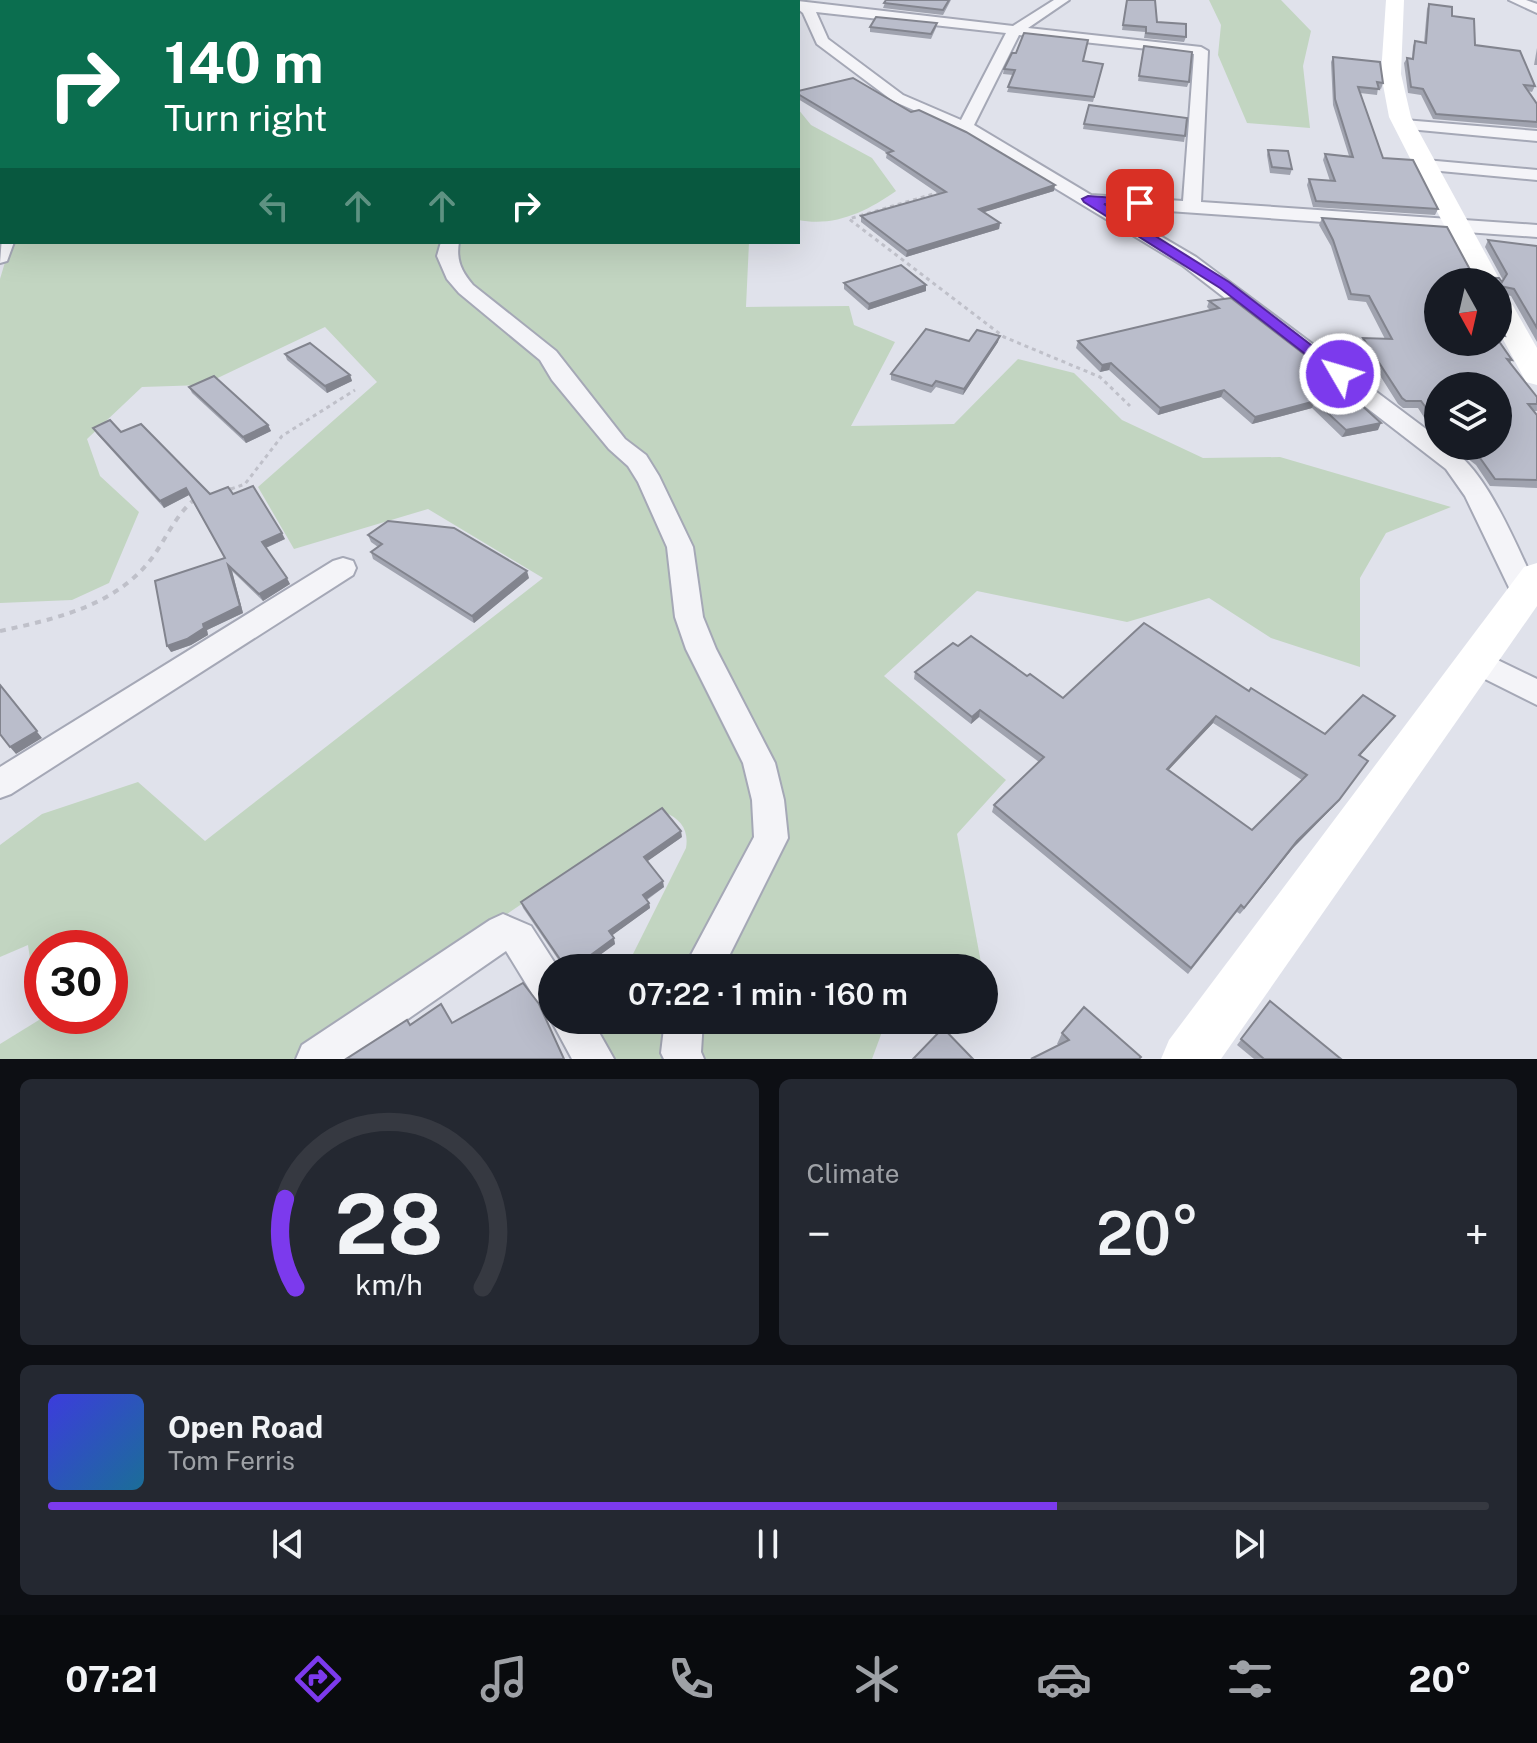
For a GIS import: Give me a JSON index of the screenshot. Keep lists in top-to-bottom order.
{
  "north": "bottom",
  "page": {
    "turn": ["140 m", "Turn right"],
    "limit": "30",
    "trip": "07:22 · 1 min · 160 m",
    "tile": "Climate",
    "heat": ["−", "20°", "+"],
    "song": ["Open Road", "Tom Ferris"],
    "tabs": ["07:21", "20°"],
    "gauge": ["28", "km/h"]
  }
}
